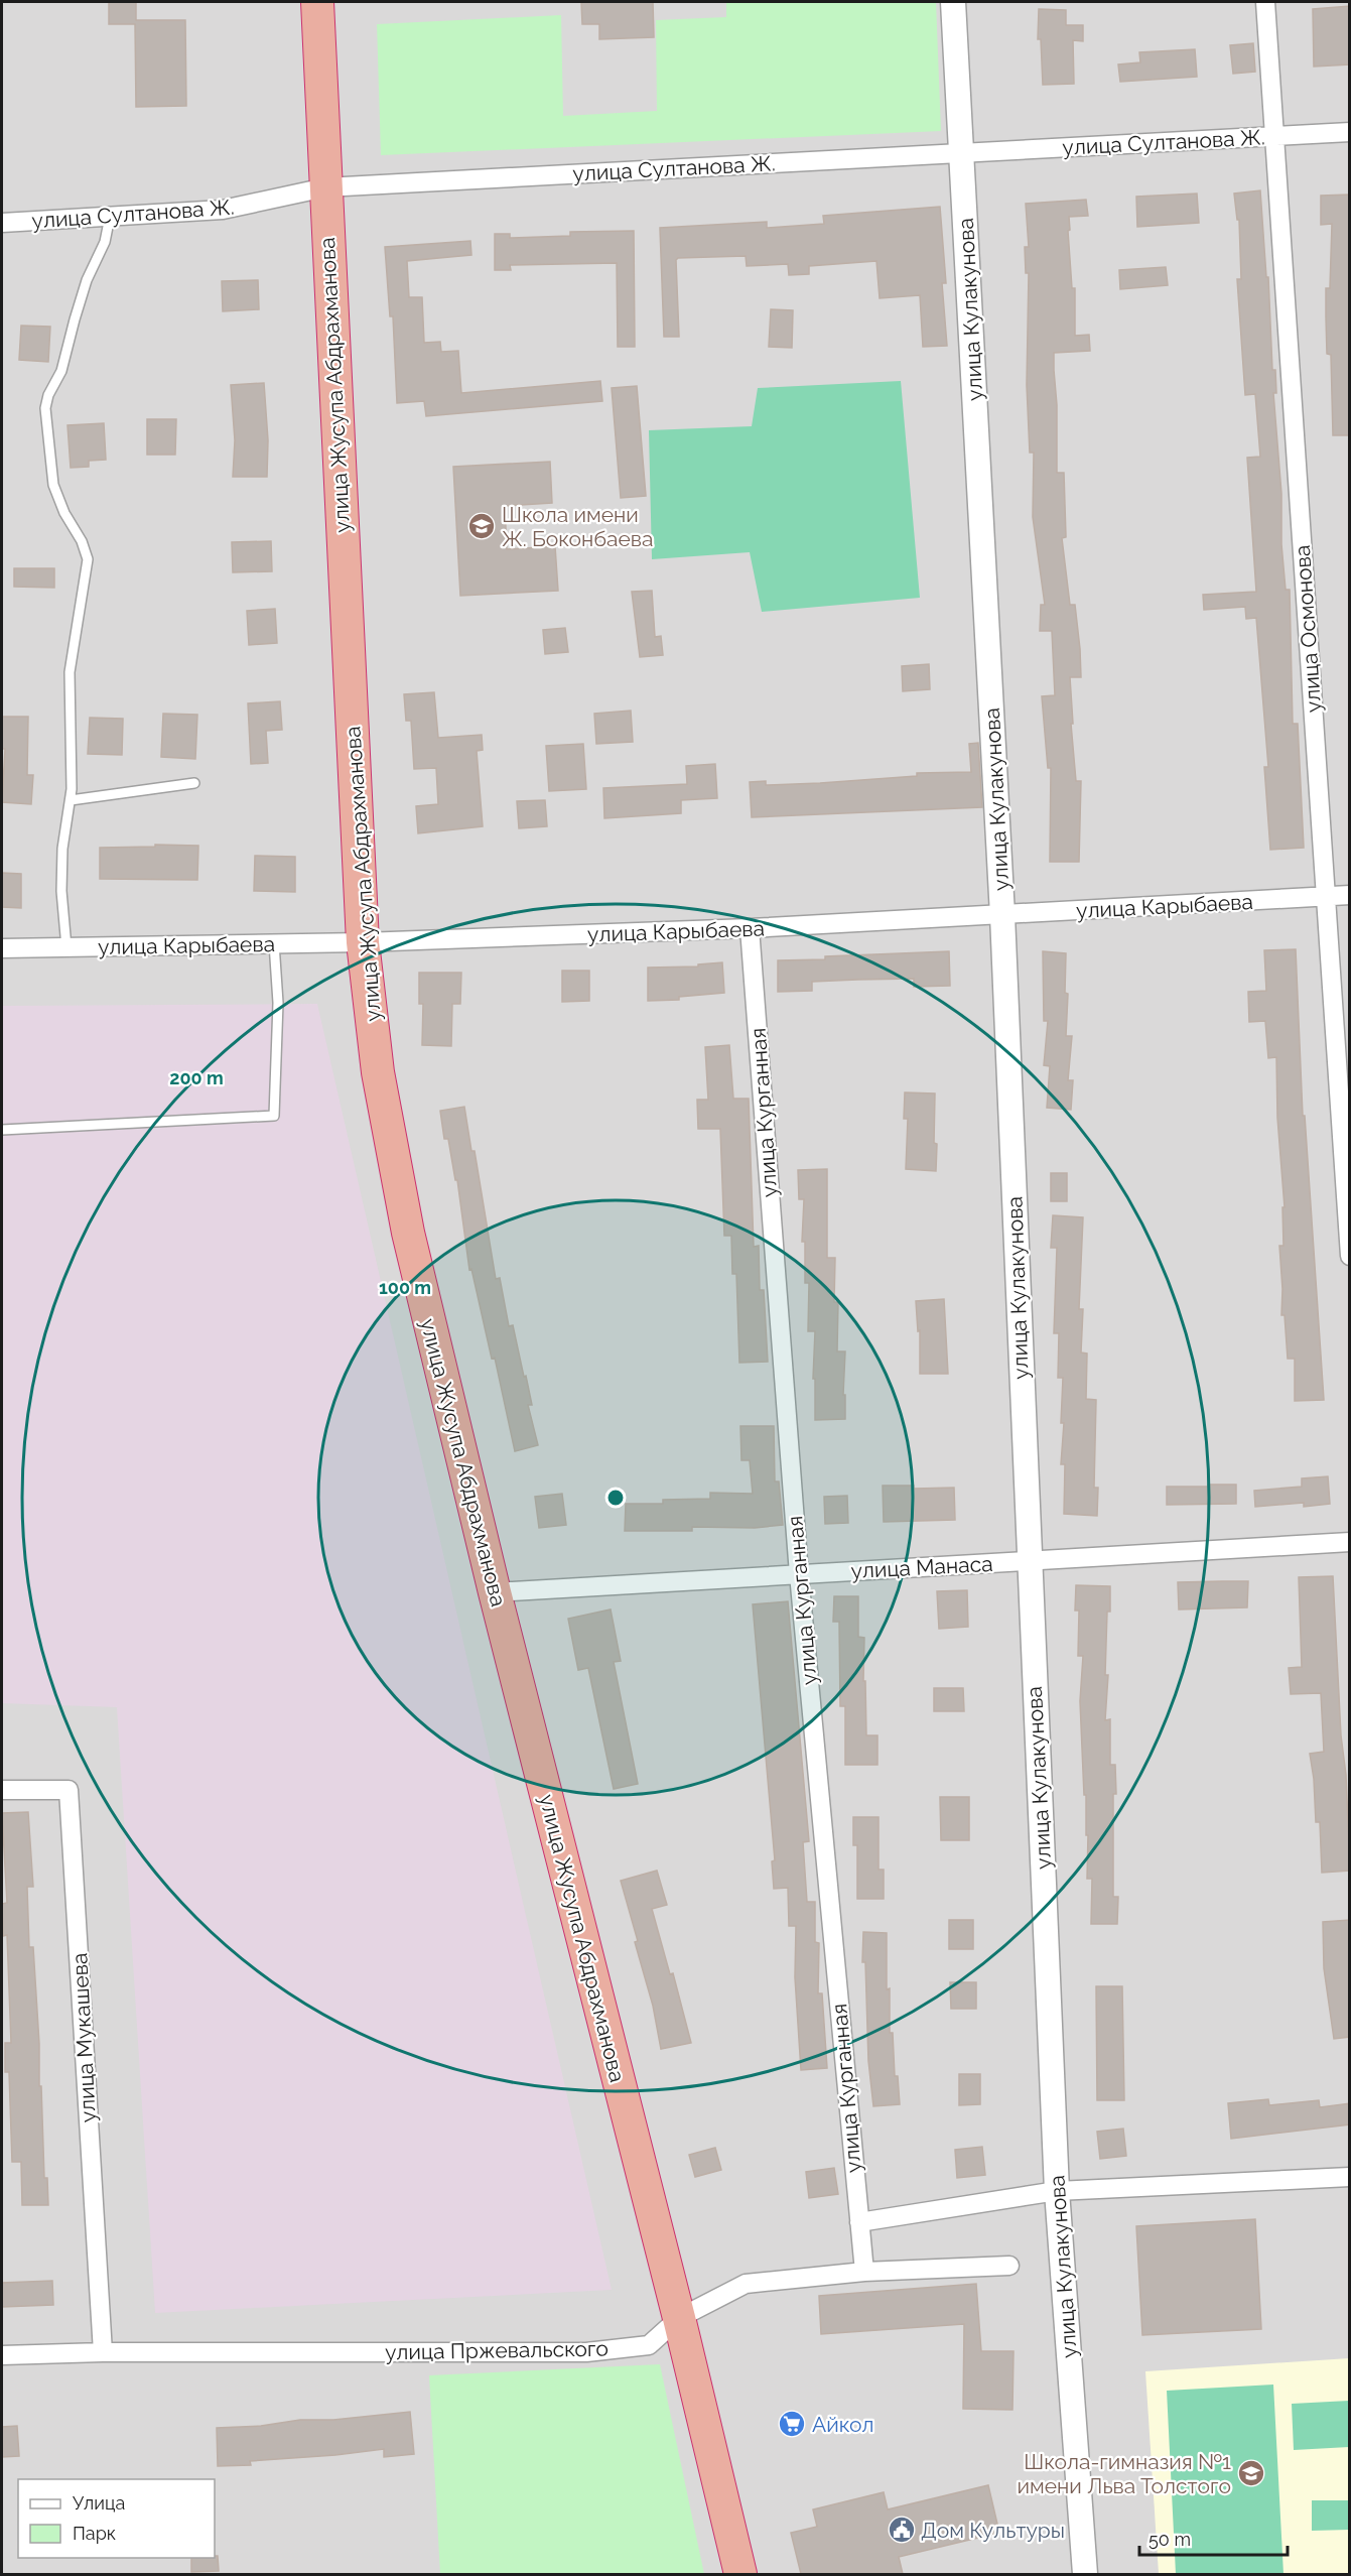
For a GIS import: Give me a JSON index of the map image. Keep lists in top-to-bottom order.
{
  "streets": {
    "highway": ["улица Жусупа Абдрахманова"],
    "street": [
      "улица Султанова Ж.",
      "улица Кулакунова",
      "улица Осмонова",
      "улица Карыбаева",
      "улица Курганная",
      "улица Манаса",
      "улица Мукашева",
      "улица Пржевальского"
    ]
  },
  "crossings": [
    ["улица Султанова Ж.", "улица Кулакунова"],
    ["улица Султанова Ж.", "улица Жусупа Абдрахманова"],
    ["улица Султанова Ж.", "улица Осмонова"],
    ["улица Кулакунова", "улица Карыбаева"],
    ["улица Кулакунова", "улица Манаса"],
    ["улица Жусупа Абдрахманова", "улица Карыбаева"],
    ["улица Жусупа Абдрахманова", "улица Манаса"],
    ["улица Жусупа Абдрахманова", "улица Пржевальского"],
    ["улица Осмонова", "улица Карыбаева"],
    ["улица Карыбаева", "улица Курганная"],
    ["улица Курганная", "улица Манаса"],
    ["улица Курганная", "улица Пржевальского"],
    ["улица Мукашева", "улица Пржевальского"]
  ],
  "places": {
    "school or university": ["Школа имени Ж. Боконбаева", "Школа-гимназия №1 имени Льва Толстого"],
    "supermarket": ["Айкол"],
    "public building": ["Дом Культуры"]
  },
  "legend": ["Улица", "Парк"],
  "scale_bar": "50 m",
  "rings": ["200 m", "100 m"]
}
